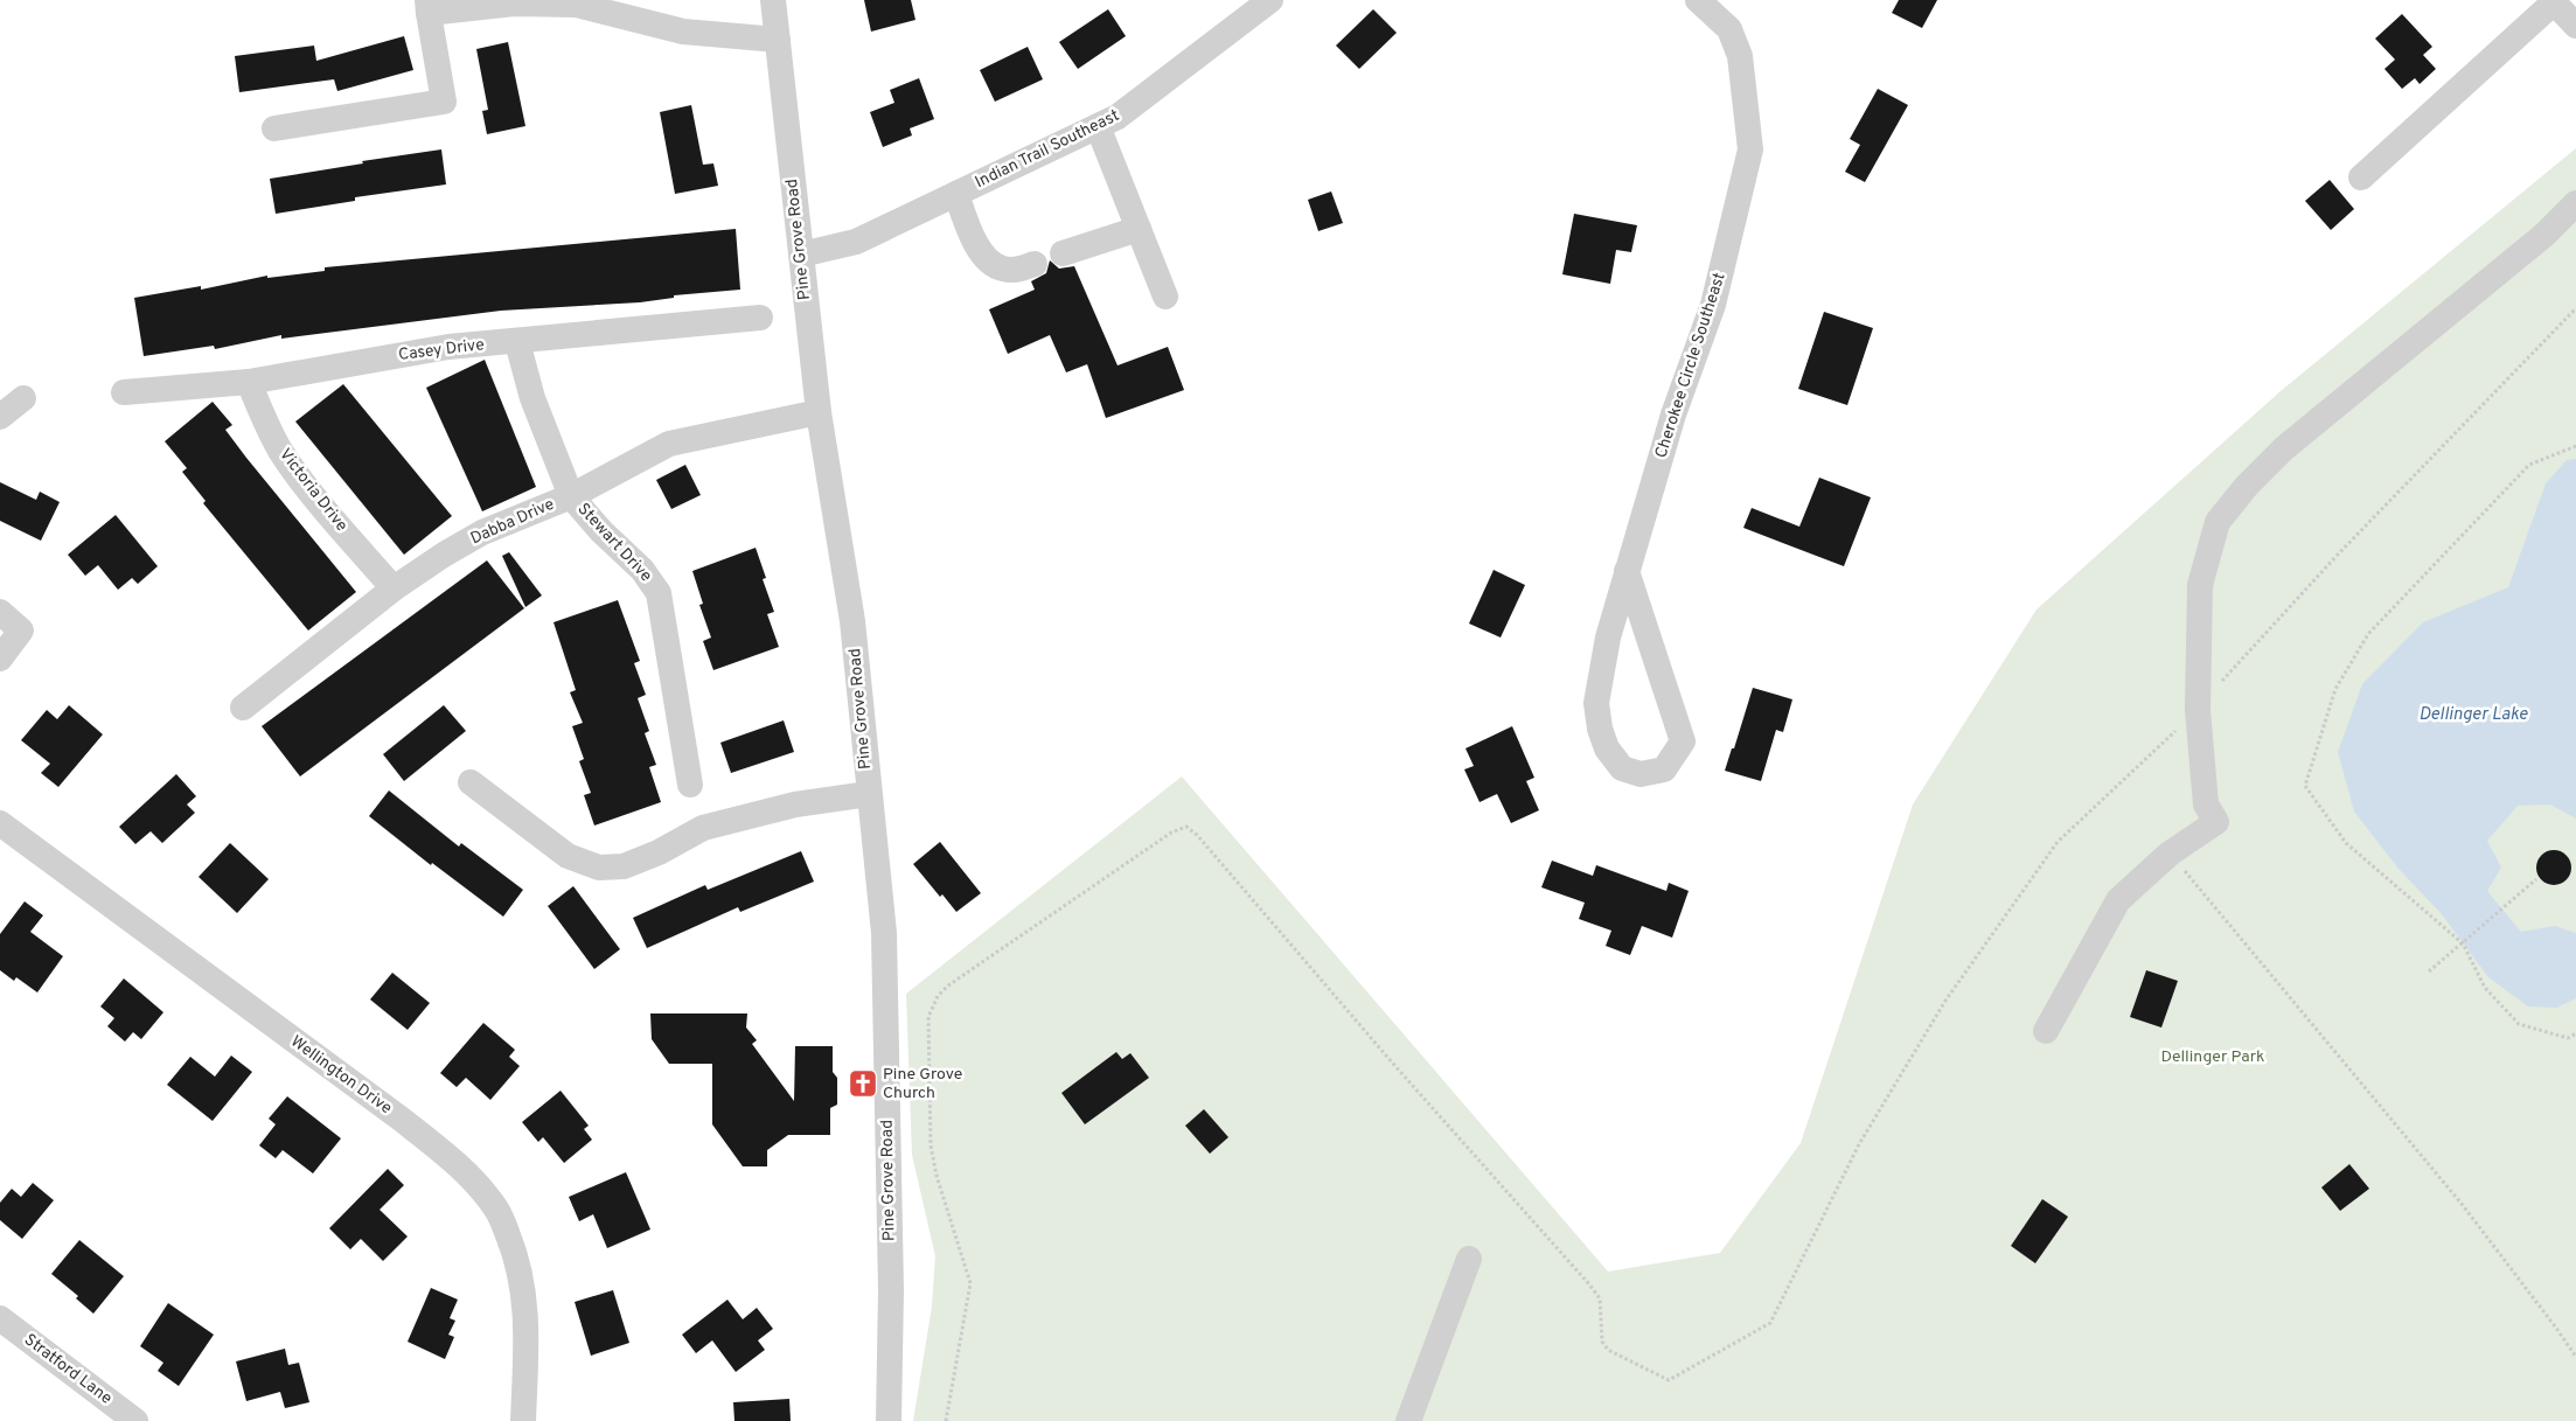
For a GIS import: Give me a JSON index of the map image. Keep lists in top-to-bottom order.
{
  "streets": {
    "street": [
      "Indian Trail Southeast",
      "Pine Grove Road",
      "Casey Drive",
      "Cherokee Circle Southeast",
      "Victoria Drive",
      "Dabba Drive",
      "Stewart Drive",
      "Wellington Drive",
      "Stratford Lane"
    ]
  },
  "crossings": [
    ["Indian Trail Southeast", "Pine Grove Road"],
    ["Pine Grove Road", "Dabba Drive"],
    ["Casey Drive", "Victoria Drive"],
    ["Casey Drive", "Stewart Drive"],
    ["Victoria Drive", "Dabba Drive"],
    ["Dabba Drive", "Stewart Drive"]
  ],
  "water": ["Dellinger Lake"],
  "parks": ["Dellinger Park"],
  "places": {
    "church": ["Pine Grove Church"]
  }
}
